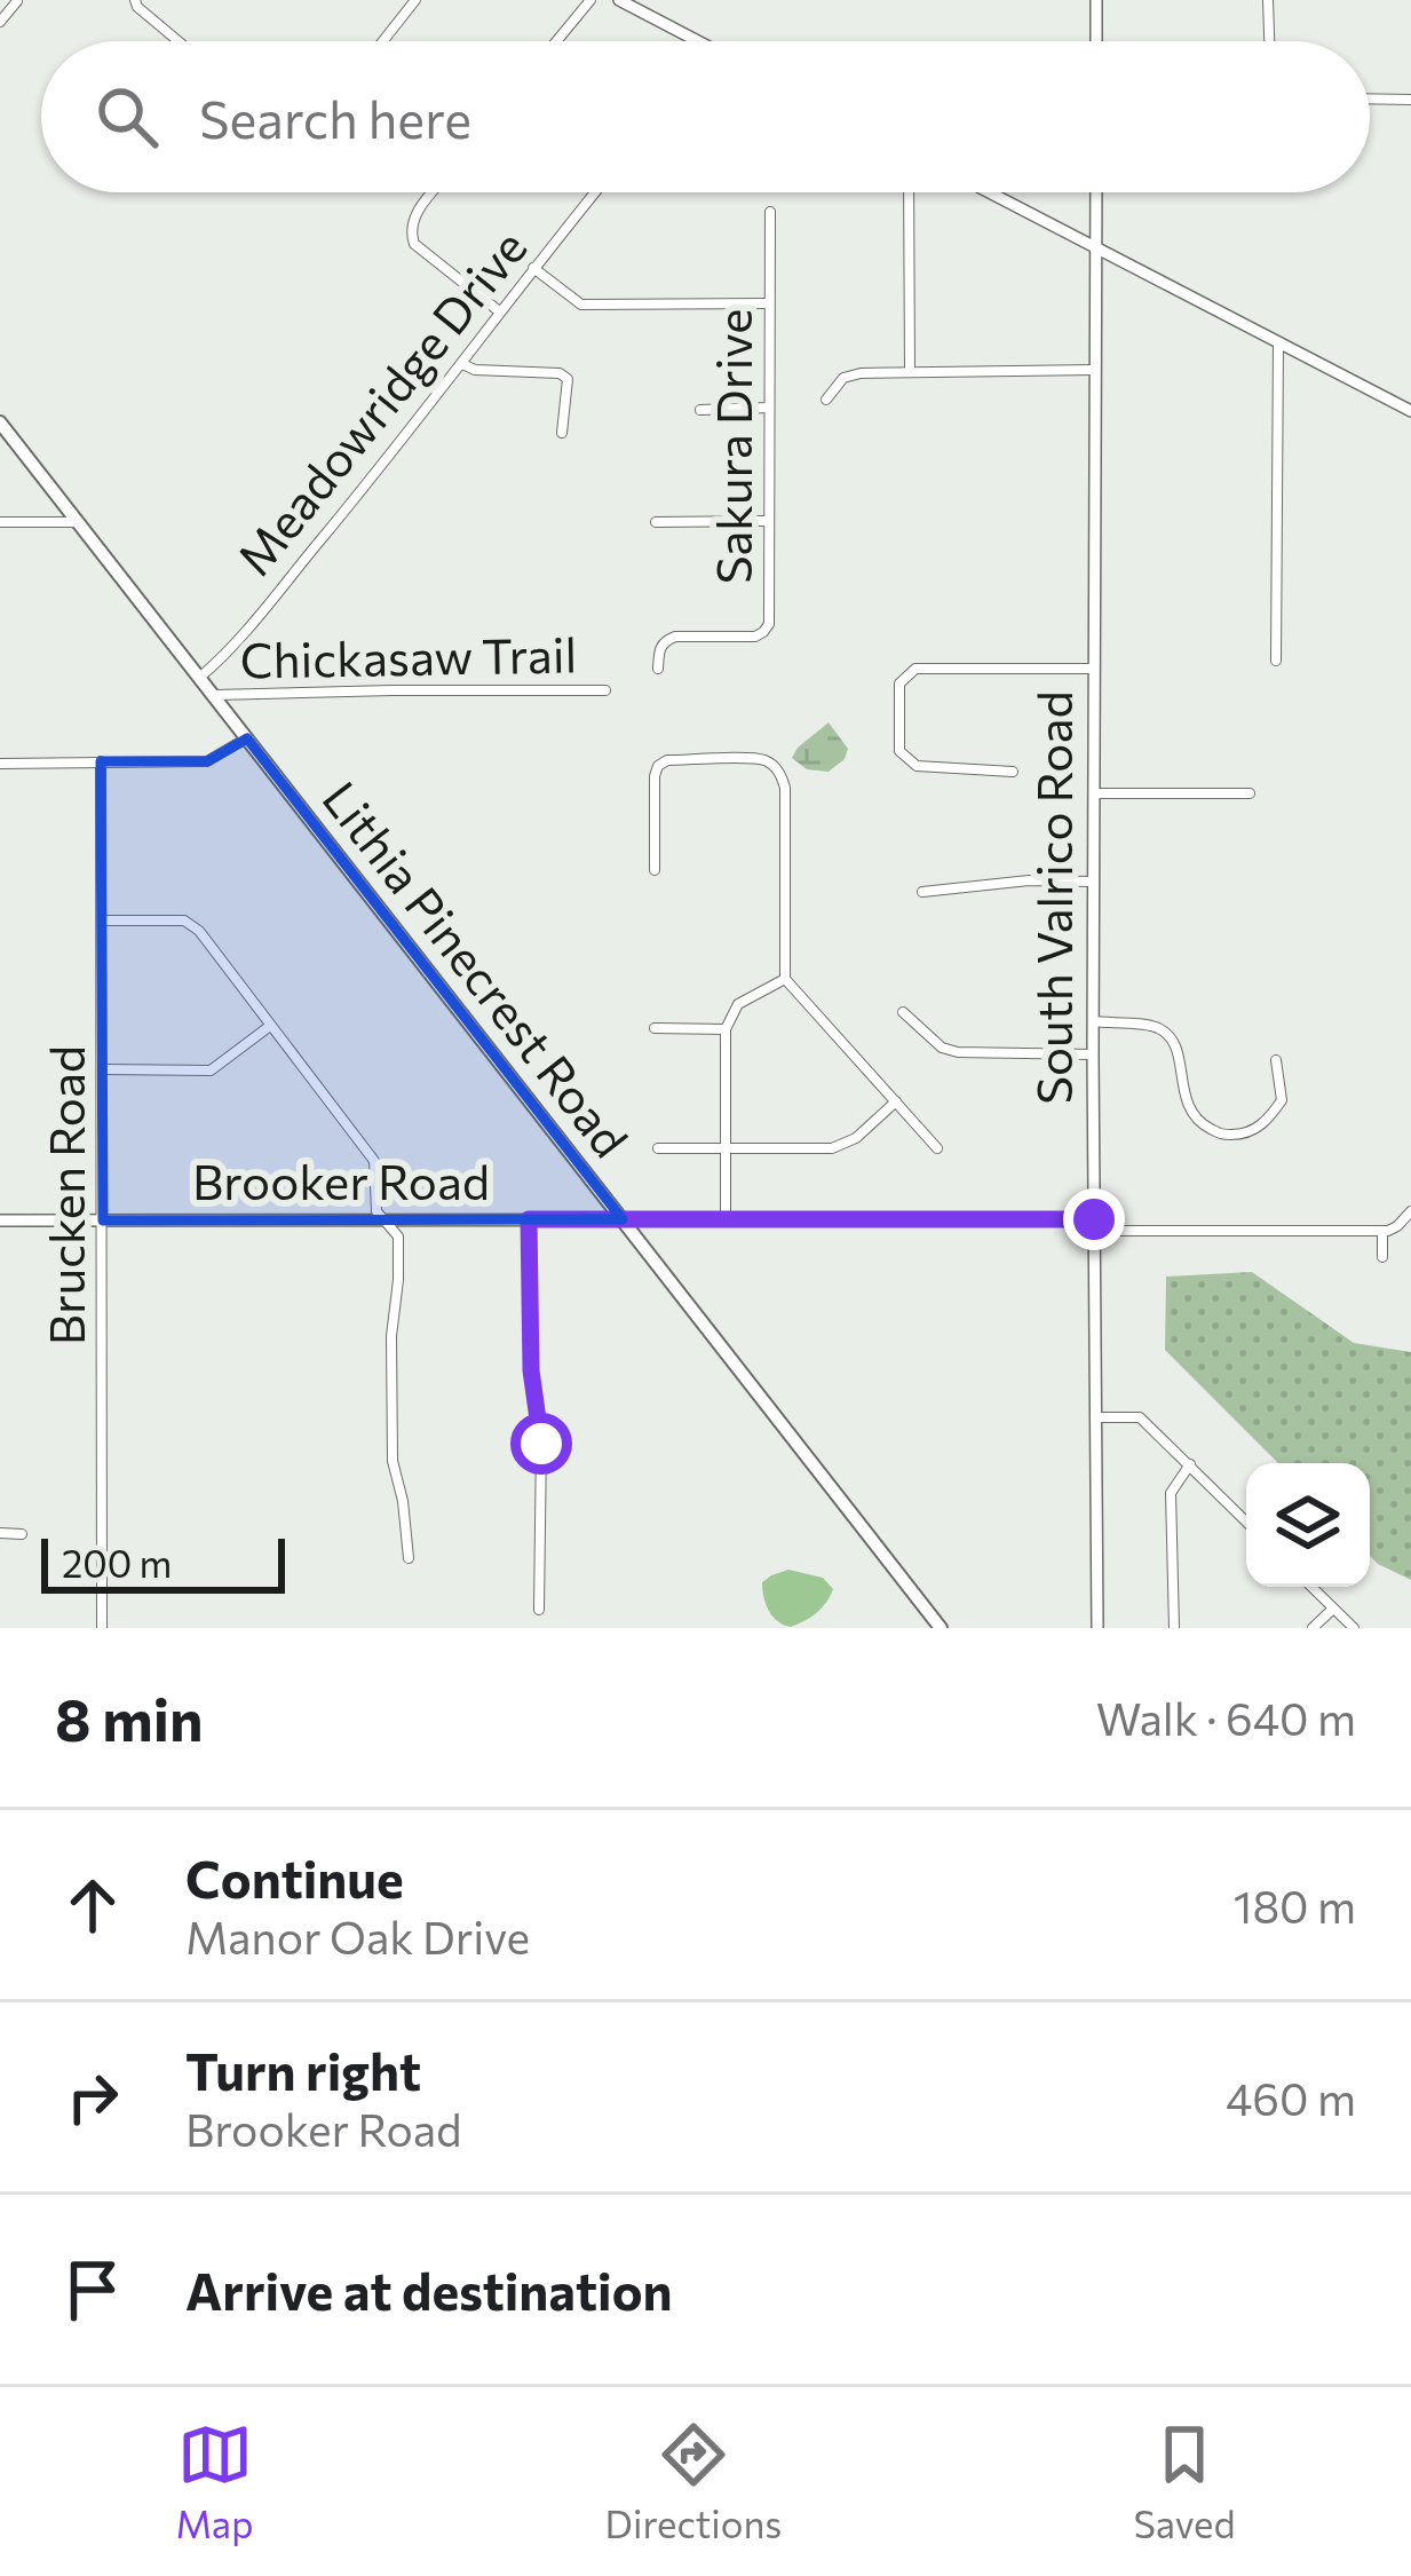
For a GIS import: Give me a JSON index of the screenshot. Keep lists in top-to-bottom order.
{
  "streets": {
    "main road": ["Lithia Pinecrest Road"],
    "street": [
      "Meadowridge Drive",
      "Sakura Drive",
      "Chickasaw Trail",
      "South Valrico Road",
      "Brooker Road",
      "Brucken Road"
    ]
  },
  "crossings": [
    ["Meadowridge Drive", "Lithia Pinecrest Road"],
    ["Chickasaw Trail", "Lithia Pinecrest Road"],
    ["South Valrico Road", "Brooker Road"],
    ["Lithia Pinecrest Road", "Brooker Road"],
    ["Brooker Road", "Brucken Road"]
  ],
  "scale_bar": "200 m",
  "page": {
    "search": "Search here",
    "scale": "200 m",
    "heading": ["8 min", "Walk · 640 m"],
    "list": [
      ["Continue", "Manor Oak Drive", "180 m"],
      ["Turn right", "Brooker Road", "460 m"],
      "Arrive at destination"
    ],
    "nav": ["Map", "Directions", "Saved"]
  }
}
